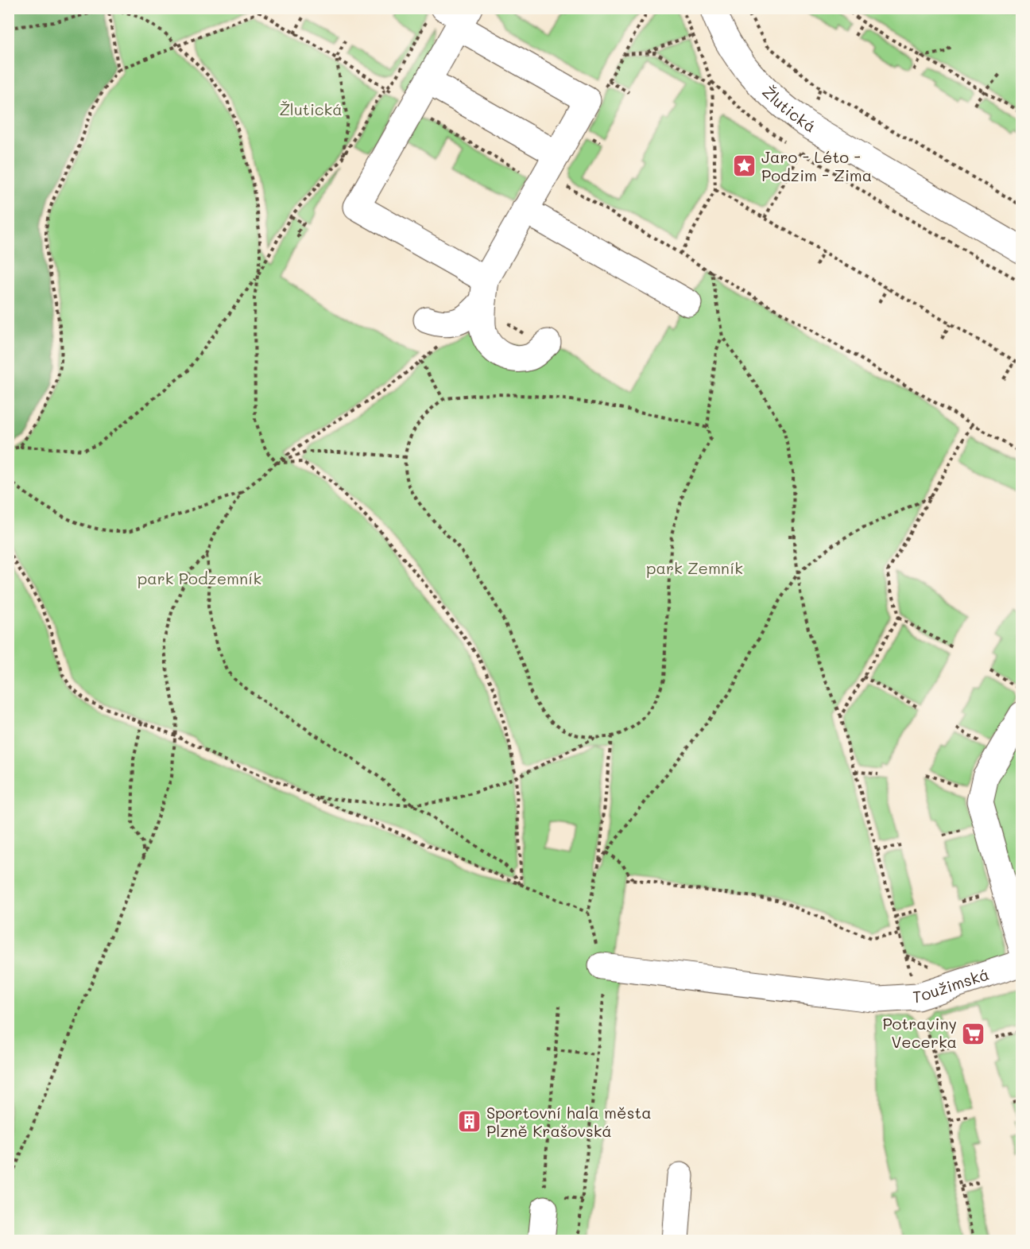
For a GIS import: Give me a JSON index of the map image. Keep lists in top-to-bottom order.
{
  "streets": {
    "street": ["Žlutická", "Toužimská"]
  },
  "parks": ["Žlutická", "park Zemník", "park Podzemník"],
  "places": {
    "place": ["Jaro - Léto - Podzim - Zima"],
    "supermarket": ["Potraviny Vecerka"],
    "building": ["Sportovní hala města Plzně Krašovská"]
  }
}
